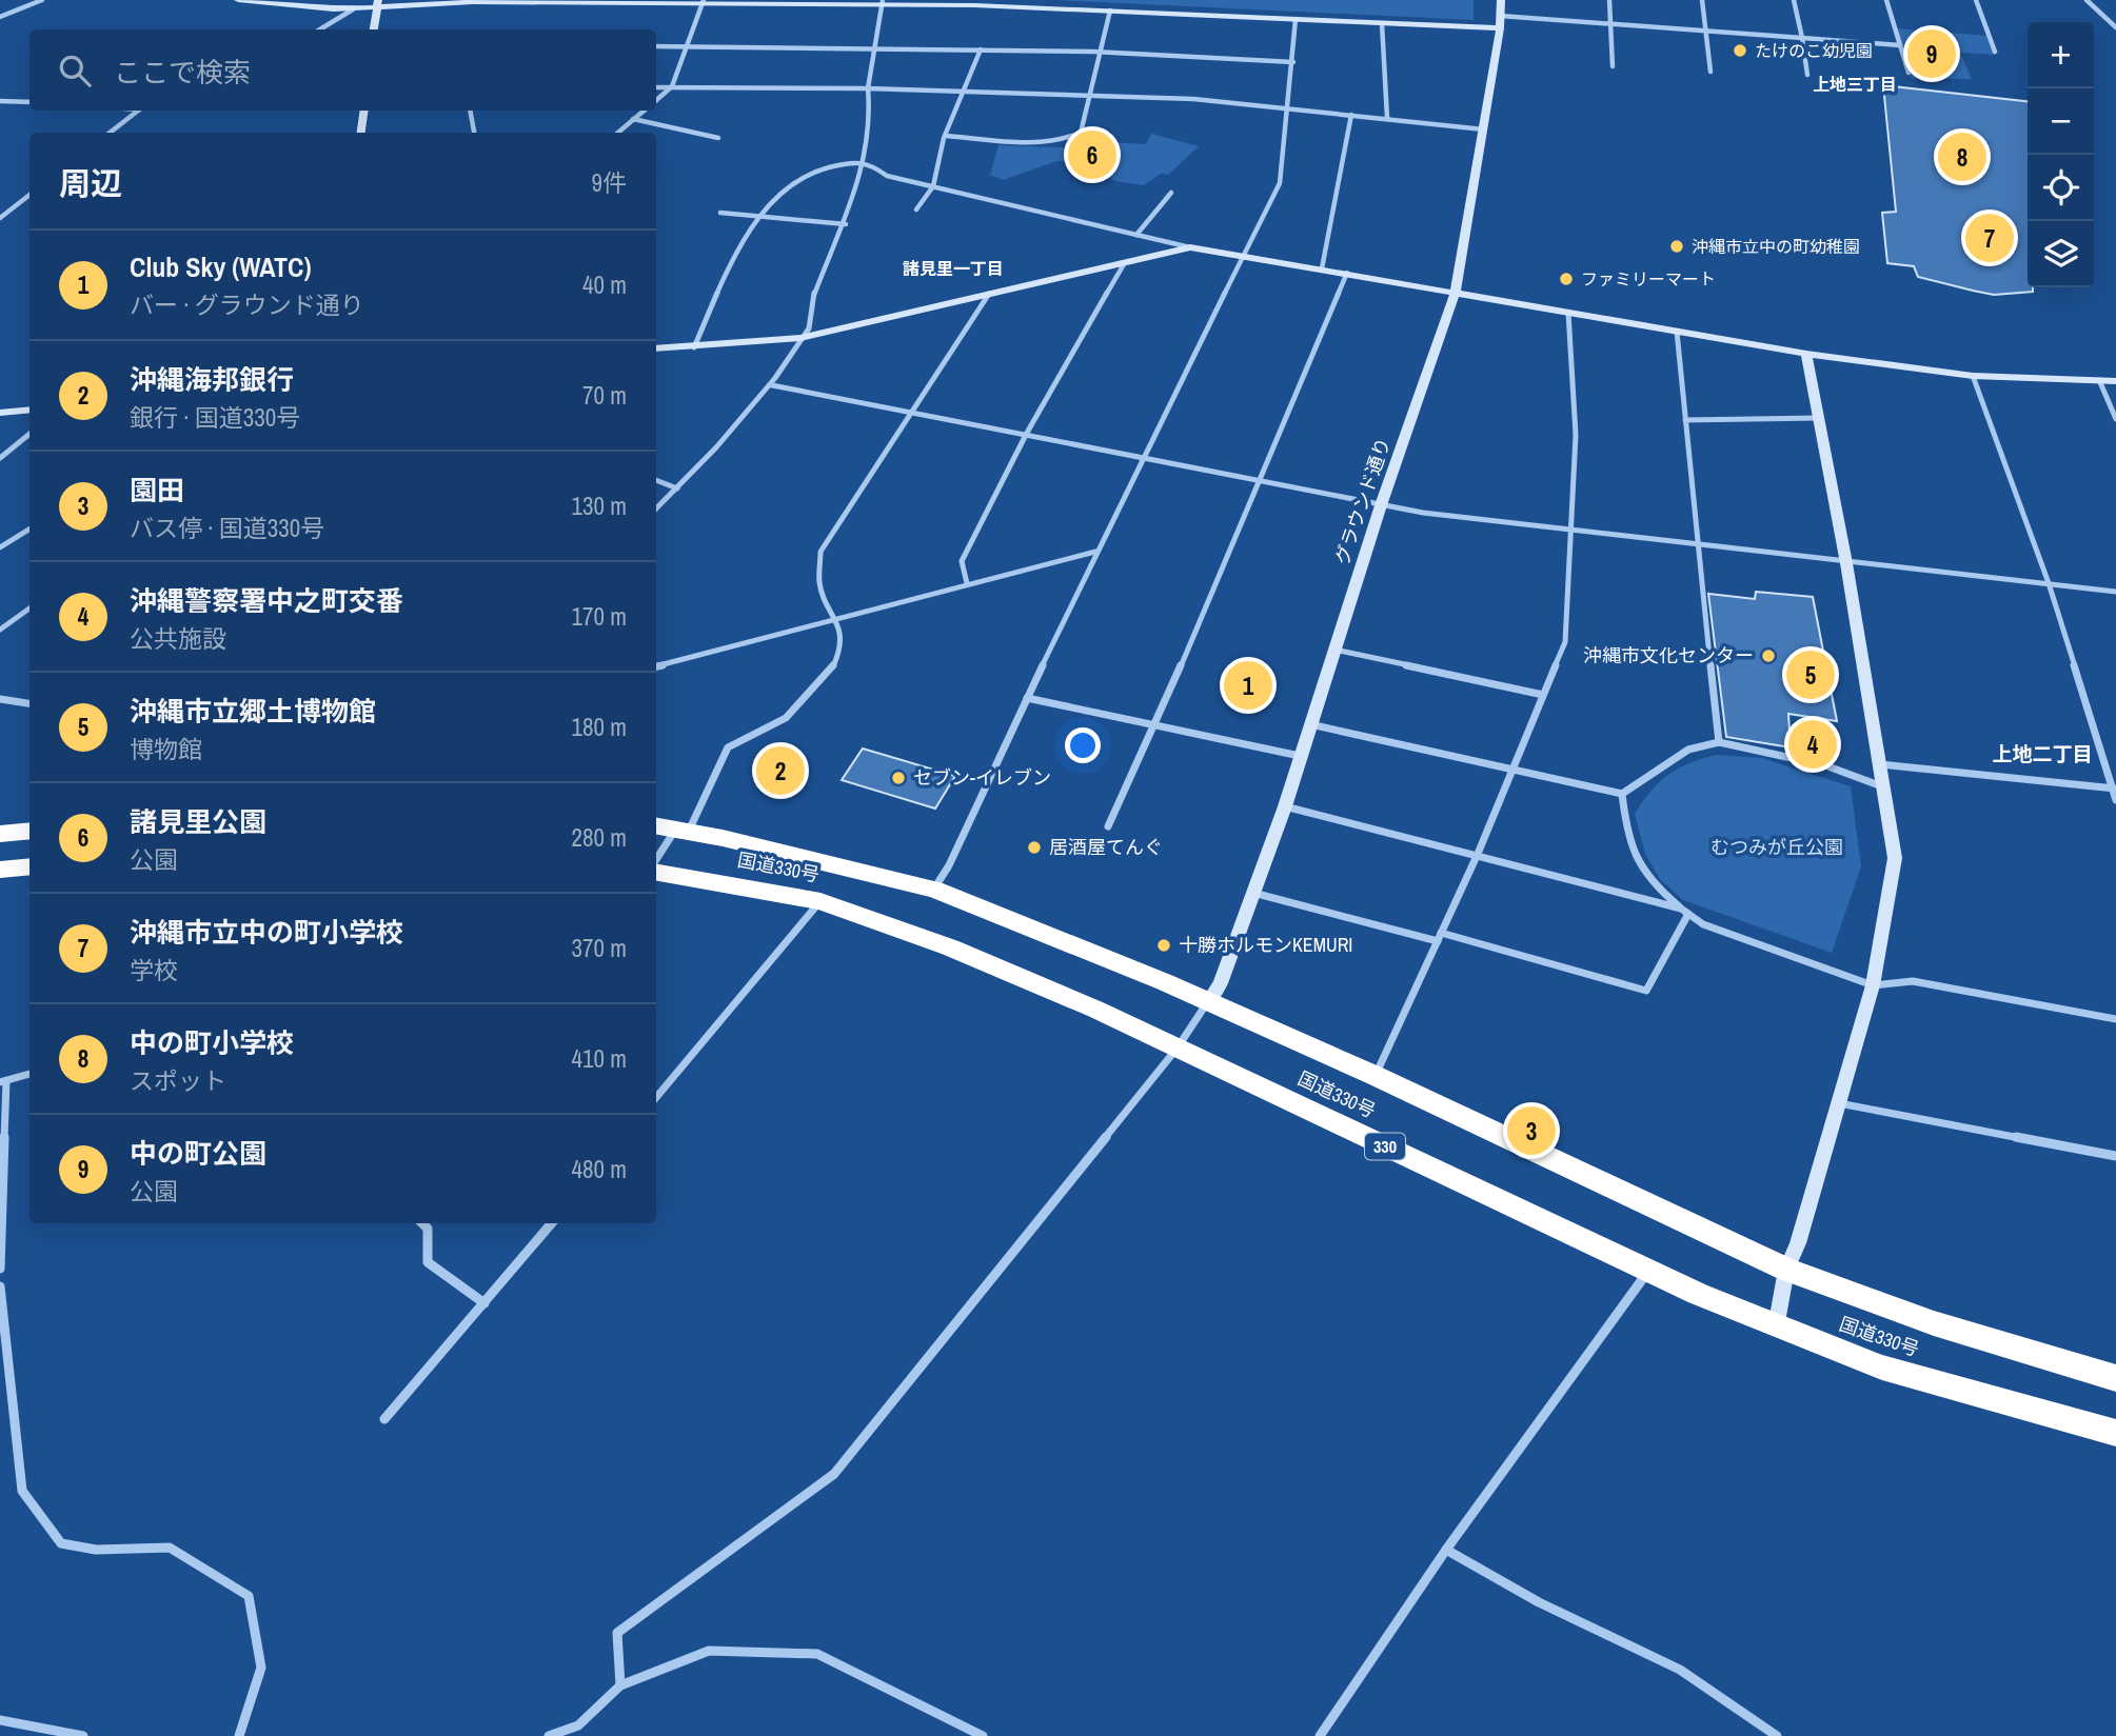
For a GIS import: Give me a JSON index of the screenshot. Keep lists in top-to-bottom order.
{
  "streets": {
    "highway": ["国道330号", "330"],
    "street": ["グラウンド通り"]
  },
  "crossings": [
    ["グラウンド通り", "国道330号"]
  ],
  "districts": ["上地三丁目", "諸見里一丁目", "上地二丁目"],
  "parks": ["むつみが丘公園"],
  "places": [
    "たけのこ幼児園",
    "沖縄市立中の町幼稚園",
    "ファミリーマート",
    "沖縄市文化センター",
    "セブン-イレブン",
    "居酒屋てんぐ",
    "十勝ホルモンKEMURI"
  ],
  "page": {
    "map_buttons": ["+", "−"],
    "pins": [
      "9",
      "6",
      "8",
      "7",
      "5",
      "1",
      "4",
      "2",
      "3"
    ],
    "search": "ここで検索",
    "heading": ["周辺", "9件"],
    "list": [
      {
        "mark": "1",
        "name": "Club Sky (WATC)",
        "note": "バー · グラウンド通り",
        "value": "40 m"
      },
      {
        "mark": "2",
        "name": "沖縄海邦銀行",
        "note": "銀行 · 国道330号",
        "value": "70 m"
      },
      {
        "mark": "3",
        "name": "園田",
        "note": "バス停 · 国道330号",
        "value": "130 m"
      },
      {
        "mark": "4",
        "name": "沖縄警察署中之町交番",
        "note": "公共施設",
        "value": "170 m"
      },
      {
        "mark": "5",
        "name": "沖縄市立郷土博物館",
        "note": "博物館",
        "value": "180 m"
      },
      {
        "mark": "6",
        "name": "諸見里公園",
        "note": "公園",
        "value": "280 m"
      },
      {
        "mark": "7",
        "name": "沖縄市立中の町小学校",
        "note": "学校",
        "value": "370 m"
      },
      {
        "mark": "8",
        "name": "中の町小学校",
        "note": "スポット",
        "value": "410 m"
      },
      {
        "mark": "9",
        "name": "中の町公園",
        "note": "公園",
        "value": "480 m"
      }
    ]
  }
}
